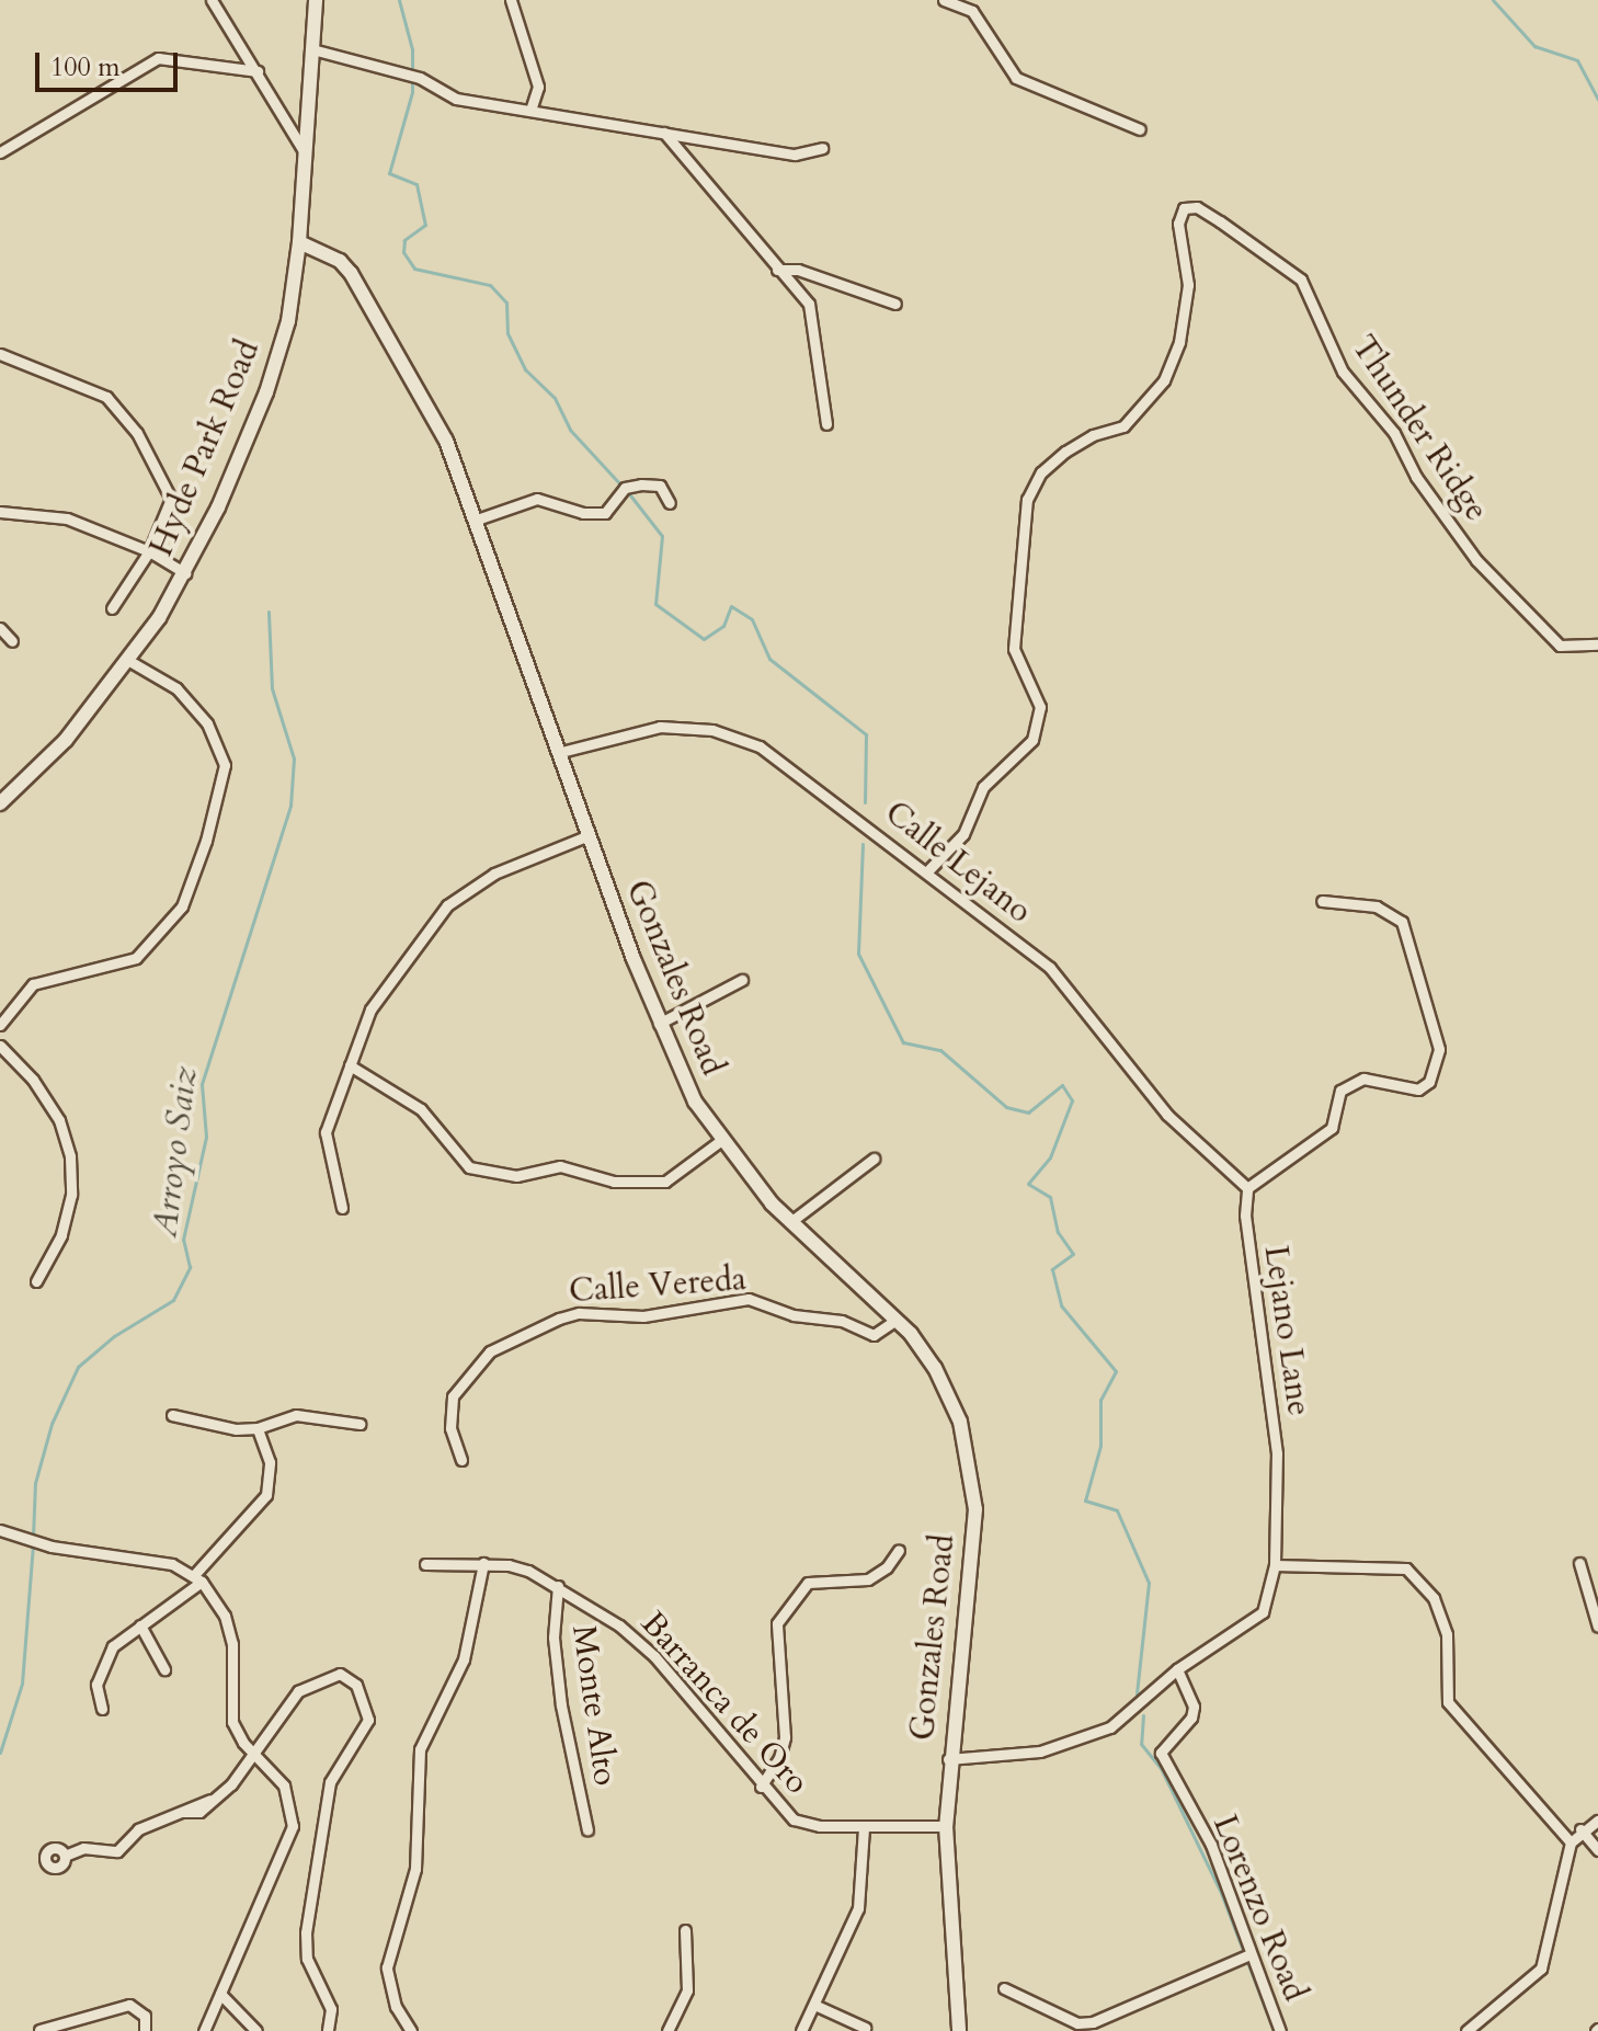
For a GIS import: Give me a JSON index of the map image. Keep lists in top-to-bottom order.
{
  "streets": {
    "street": [
      "Thunder Ridge",
      "Hyde Park Road",
      "Calle Lejano",
      "Gonzales Road",
      "Calle Vereda",
      "Lejano Lane",
      "Barranca de Oro",
      "Monte Alto",
      "Lorenzo Road"
    ]
  },
  "crossings": [
    ["Thunder Ridge", "Calle Lejano"],
    ["Hyde Park Road", "Gonzales Road"],
    ["Calle Lejano", "Gonzales Road"],
    ["Calle Lejano", "Lejano Lane"],
    ["Gonzales Road", "Calle Vereda"],
    ["Gonzales Road", "Lejano Lane"],
    ["Gonzales Road", "Barranca de Oro"],
    ["Lejano Lane", "Lorenzo Road"],
    ["Barranca de Oro", "Monte Alto"]
  ],
  "water": ["Arroyo Saiz"],
  "scale_bar": "100 m"
}
